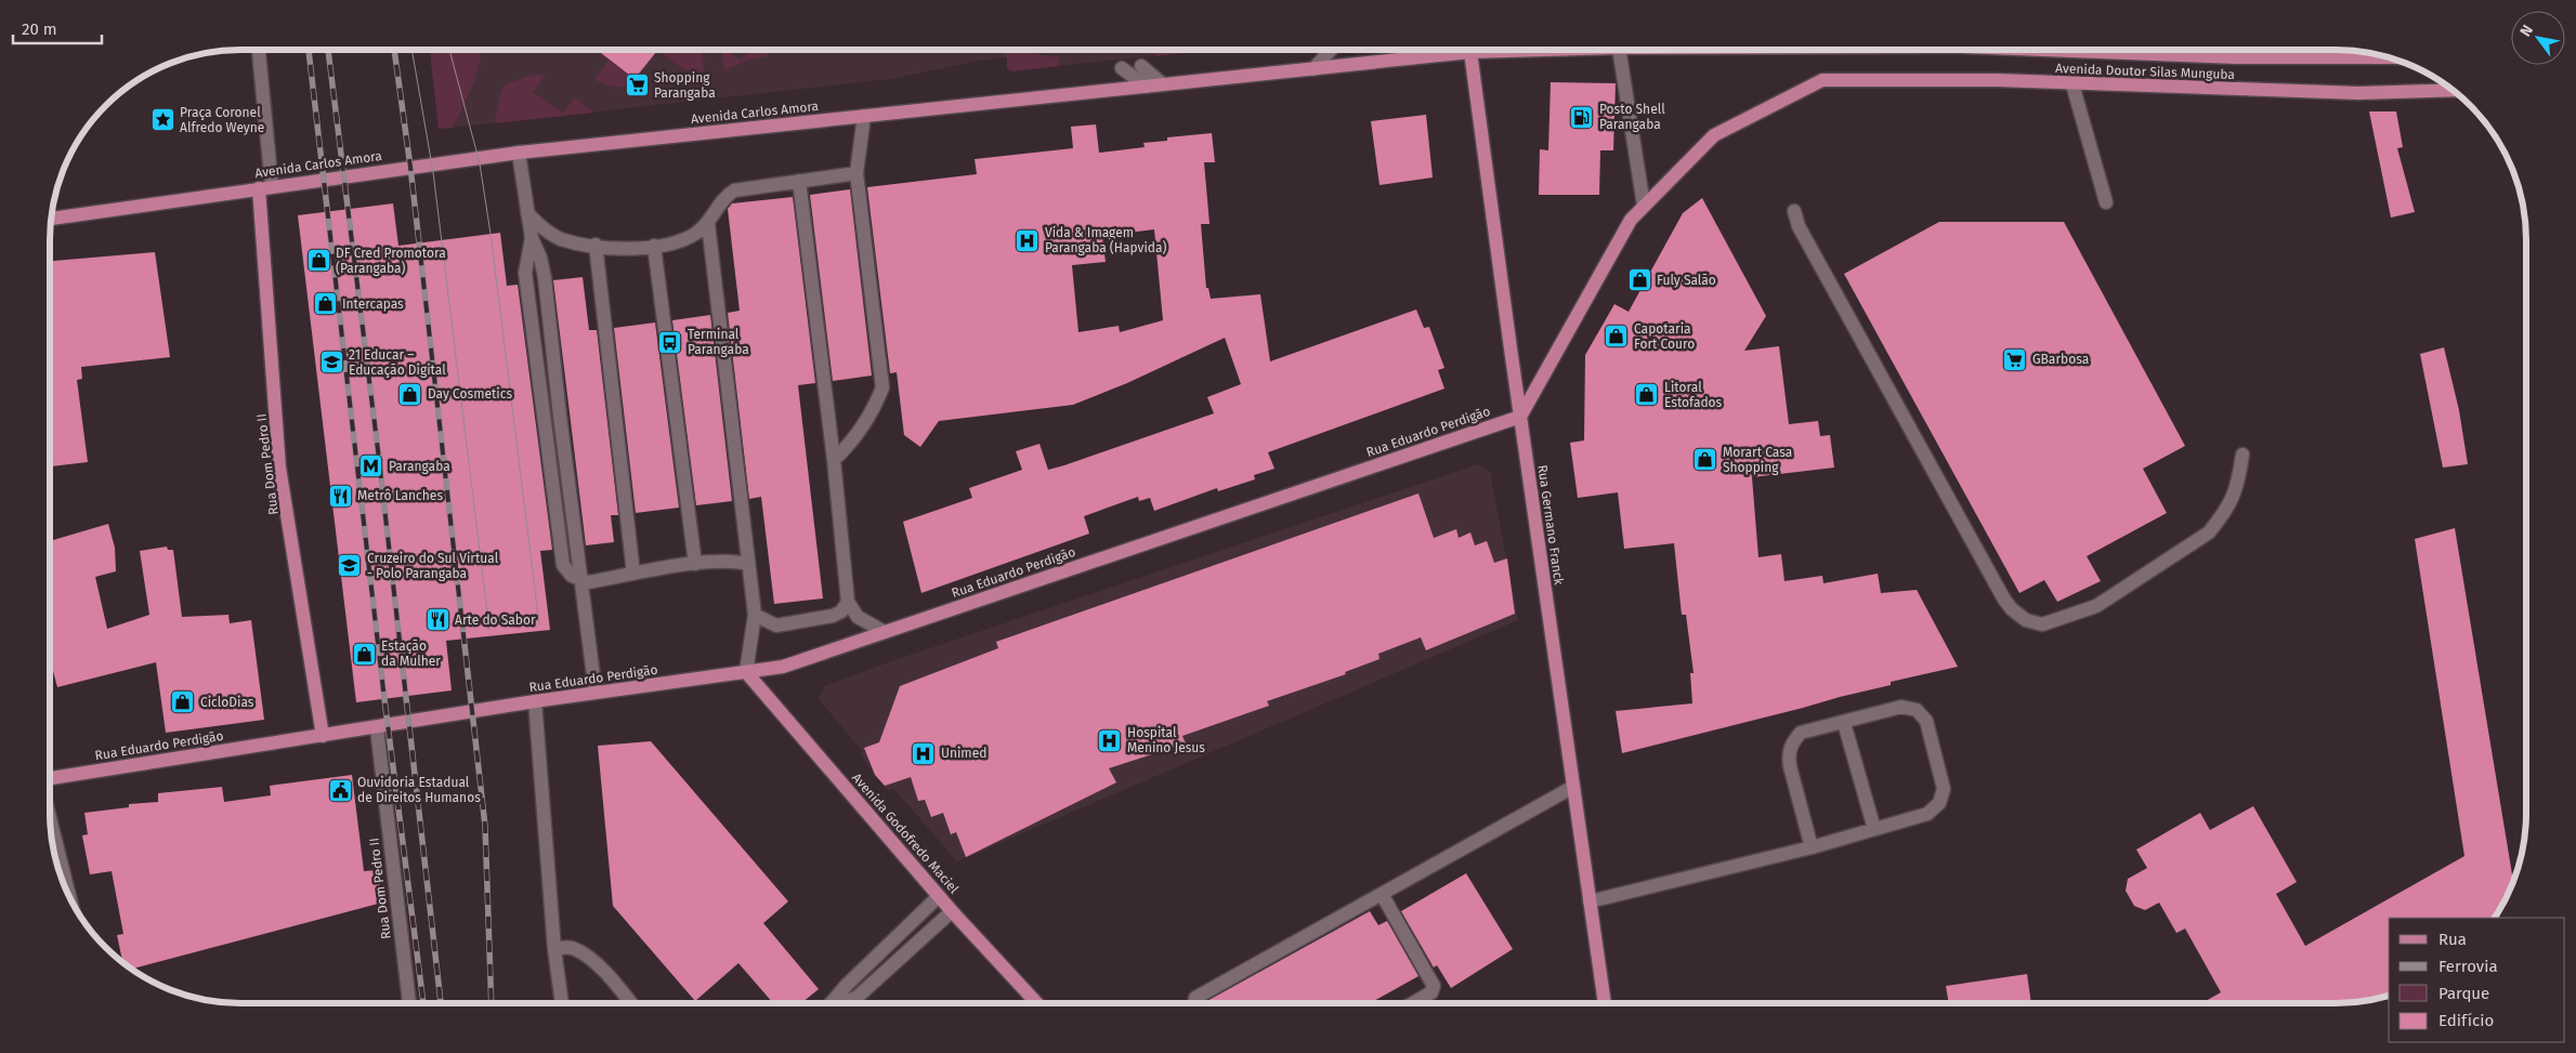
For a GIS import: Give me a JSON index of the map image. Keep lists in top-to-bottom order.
{
  "streets": {
    "main road": [
      "Avenida Doutor Silas Munguba",
      "Avenida Carlos Amora",
      "Rua Eduardo Perdigão",
      "Rua Dom Pedro II",
      "Rua Germano Franck",
      "Avenida Godofredo Maciel"
    ]
  },
  "crossings": [
    ["Avenida Carlos Amora", "Rua Dom Pedro II"],
    ["Rua Eduardo Perdigão", "Rua Dom Pedro II"],
    ["Rua Eduardo Perdigão", "Rua Germano Franck"],
    ["Rua Eduardo Perdigão", "Avenida Godofredo Maciel"]
  ],
  "places": {
    "supermarket": ["Shopping Parangaba", "GBarbosa"],
    "fuel station": ["Posto Shell Parangaba"],
    "place": ["Praça Coronel Alfredo Weyne"],
    "hospital": ["Vida & Imagem Parangaba (Hapvida)", "Hospital Menino Jesus", "Unimed"],
    "shop": [
      "DF Cred Promotora (Parangaba)",
      "Fuly Salão",
      "Intercapas",
      "Capotaria Fort Couro",
      "Day Cosmetics",
      "Litoral Estofados",
      "Morart Casa Shopping",
      "Estação da Mulher",
      "CicloDias"
    ],
    "bus stop": ["Terminal Parangaba"],
    "school or university": ["21 Educar – Educação Digital", "Cruzeiro do Sul Virtual - Polo Parangaba"],
    "metro station": ["Parangaba"],
    "restaurant": ["Metrô Lanches", "Arte do Sabor"],
    "public building": ["Ouvidoria Estadual de Direitos Humanos"]
  },
  "legend": [
    "Rua",
    "Ferrovia",
    "Parque",
    "Edifício"
  ],
  "scale_bar": "20 m",
  "north": "top left"
}
